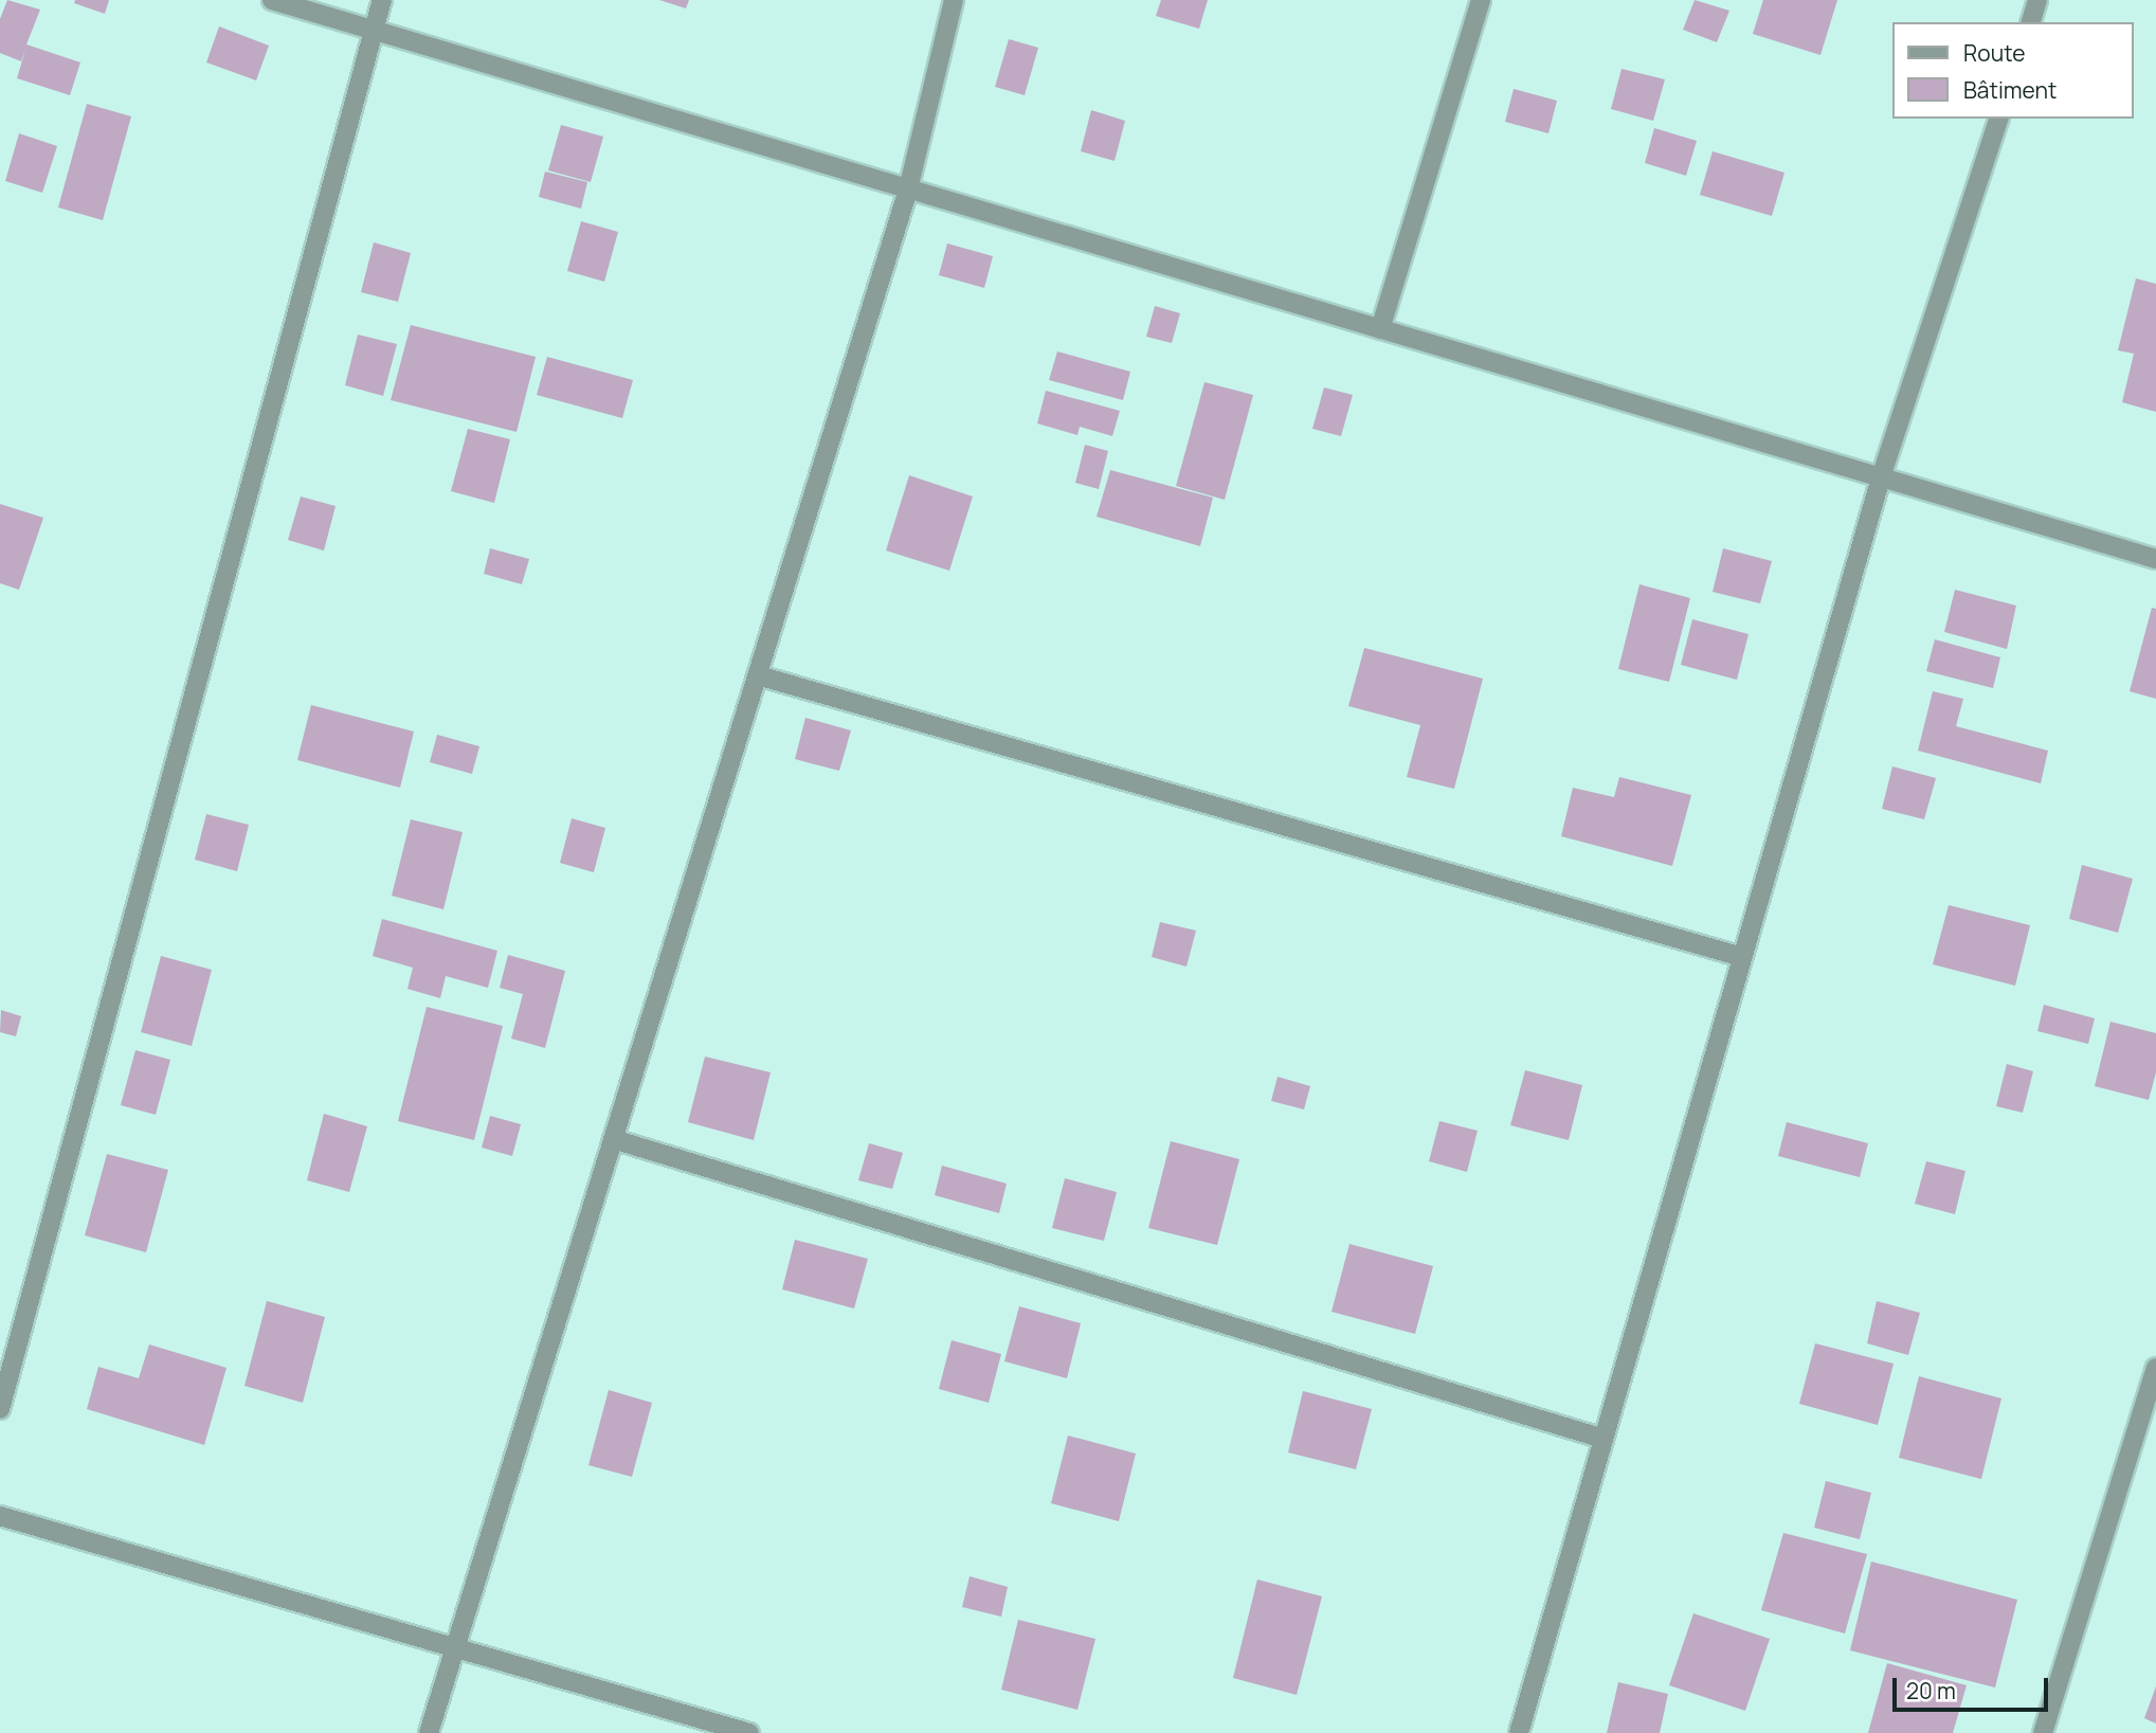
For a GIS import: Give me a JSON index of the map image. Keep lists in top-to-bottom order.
{
  "legend": ["Route", "Bâtiment"],
  "scale_bar": "20 m"
}
